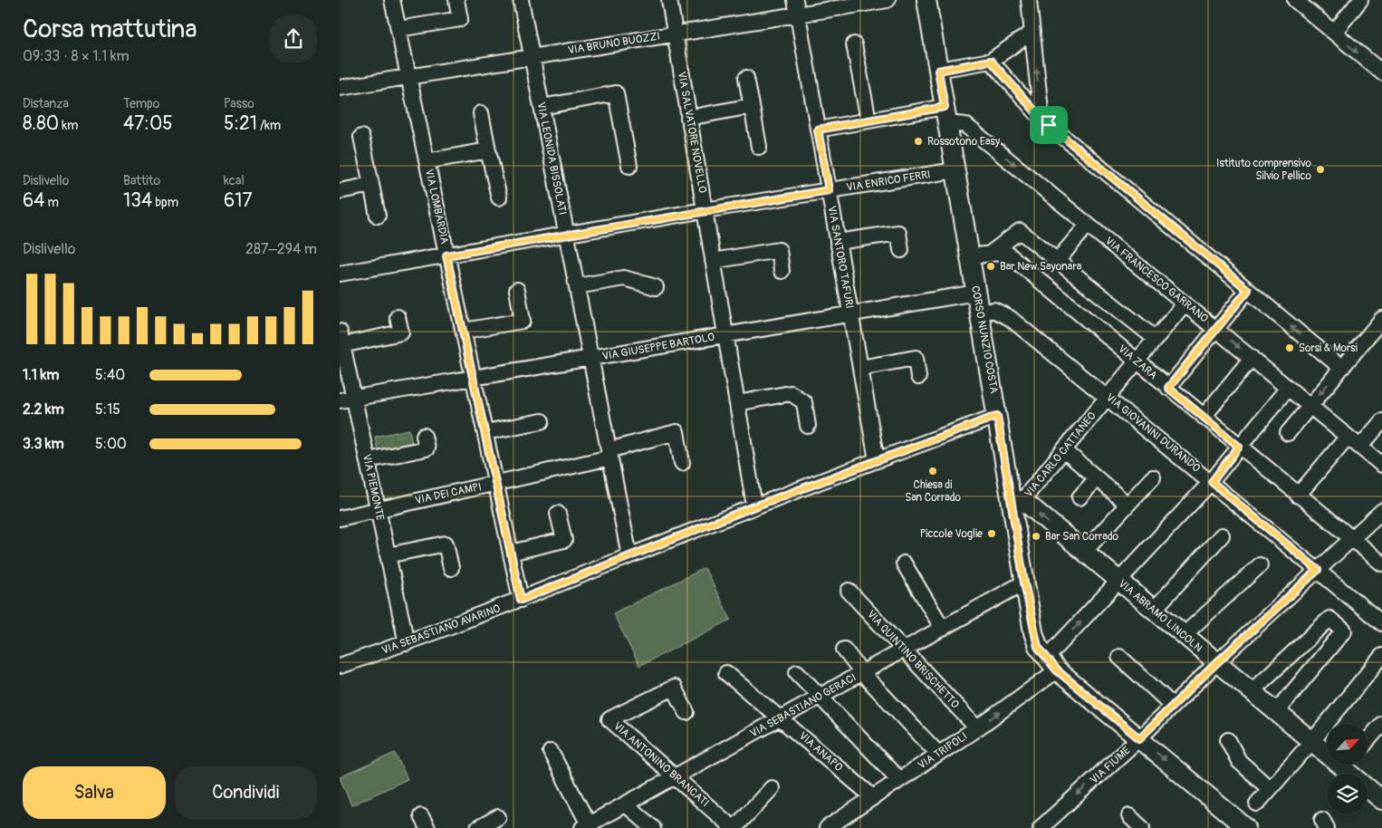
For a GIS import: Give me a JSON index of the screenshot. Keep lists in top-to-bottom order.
{
  "streets": {
    "street": [
      "VIA BRUNO BUOZZI",
      "VIA SALVATORE NOVELLO",
      "VIA LEONIDA BISSOLATI",
      "VIA ENRICO FERRI",
      "VIA LOMBARDIA",
      "VIA SANTORO TAFURI",
      "VIA FRANCESCO GARRANO",
      "CORSO NUNZIO COSTA",
      "VIA GIUSEPPE BARTOLO",
      "VIA ZARA",
      "VIA GIOVANNI DURANDO",
      "VIA CARLO CATTANEO",
      "VIA PIEMONTE",
      "VIA DEI CAMPI",
      "VIA ABRAMO LINCOLN",
      "VIA SEBASTIANO AVARINO",
      "VIA QUINTINO BRISCHETTO",
      "VIA SEBASTIANO GERACI",
      "VIA TRIPOLI",
      "VIA ANAPO",
      "VIA ANTONINO BRANCATI",
      "VIA FIUME"
    ]
  },
  "crossings": [
    ["VIA BRUNO BUOZZI", "VIA SALVATORE NOVELLO"],
    ["VIA BRUNO BUOZZI", "VIA LEONIDA BISSOLATI"],
    ["VIA BRUNO BUOZZI", "VIA LOMBARDIA"],
    ["VIA BRUNO BUOZZI", "VIA SANTORO TAFURI"],
    ["VIA SALVATORE NOVELLO", "VIA ENRICO FERRI"],
    ["VIA SALVATORE NOVELLO", "VIA GIUSEPPE BARTOLO"],
    ["VIA SALVATORE NOVELLO", "VIA SEBASTIANO AVARINO"],
    ["VIA LEONIDA BISSOLATI", "VIA ENRICO FERRI"],
    ["VIA LEONIDA BISSOLATI", "VIA GIUSEPPE BARTOLO"],
    ["VIA LEONIDA BISSOLATI", "VIA DEI CAMPI"],
    ["VIA LEONIDA BISSOLATI", "VIA SEBASTIANO AVARINO"],
    ["VIA ENRICO FERRI", "VIA LOMBARDIA"],
    ["VIA ENRICO FERRI", "VIA SANTORO TAFURI"],
    ["VIA ENRICO FERRI", "CORSO NUNZIO COSTA"],
    ["VIA LOMBARDIA", "VIA GIUSEPPE BARTOLO"],
    ["VIA LOMBARDIA", "VIA DEI CAMPI"],
    ["VIA LOMBARDIA", "VIA SEBASTIANO AVARINO"],
    ["VIA SANTORO TAFURI", "VIA GIUSEPPE BARTOLO"],
    ["VIA SANTORO TAFURI", "VIA SEBASTIANO AVARINO"],
    ["VIA FRANCESCO GARRANO", "CORSO NUNZIO COSTA"],
    ["VIA FRANCESCO GARRANO", "VIA CARLO CATTANEO"],
    ["VIA FRANCESCO GARRANO", "VIA TRIPOLI"],
    ["CORSO NUNZIO COSTA", "VIA GIUSEPPE BARTOLO"],
    ["CORSO NUNZIO COSTA", "VIA ZARA"],
    ["CORSO NUNZIO COSTA", "VIA GIOVANNI DURANDO"],
    ["CORSO NUNZIO COSTA", "VIA CARLO CATTANEO"],
    ["CORSO NUNZIO COSTA", "VIA ABRAMO LINCOLN"],
    ["CORSO NUNZIO COSTA", "VIA SEBASTIANO AVARINO"],
    ["CORSO NUNZIO COSTA", "VIA SEBASTIANO GERACI"],
    ["CORSO NUNZIO COSTA", "VIA TRIPOLI"],
    ["CORSO NUNZIO COSTA", "VIA FIUME"],
    ["VIA GIUSEPPE BARTOLO", "VIA PIEMONTE"],
    ["VIA ZARA", "VIA CARLO CATTANEO"],
    ["VIA ZARA", "VIA TRIPOLI"],
    ["VIA ZARA", "VIA FIUME"],
    ["VIA GIOVANNI DURANDO", "VIA CARLO CATTANEO"],
    ["VIA GIOVANNI DURANDO", "VIA TRIPOLI"],
    ["VIA GIOVANNI DURANDO", "VIA FIUME"],
    ["VIA CARLO CATTANEO", "VIA ABRAMO LINCOLN"],
    ["VIA PIEMONTE", "VIA DEI CAMPI"],
    ["VIA PIEMONTE", "VIA SEBASTIANO AVARINO"],
    ["VIA ABRAMO LINCOLN", "VIA TRIPOLI"],
    ["VIA ABRAMO LINCOLN", "VIA FIUME"],
    ["VIA QUINTINO BRISCHETTO", "VIA SEBASTIANO GERACI"],
    ["VIA QUINTINO BRISCHETTO", "VIA TRIPOLI"],
    ["VIA SEBASTIANO GERACI", "VIA ANAPO"],
    ["VIA SEBASTIANO GERACI", "VIA ANTONINO BRANCATI"],
    ["VIA TRIPOLI", "VIA ANAPO"]
  ],
  "places": [
    "Rossotono Easy",
    "Istituto comprensivo Silvio Pellico",
    "Bar New Sayonara",
    "Sorsi & Morsi",
    "Chiesa di San Corrado",
    "Piccole Voglie",
    "Bar San Corrado"
  ],
  "north": "top right",
  "page": {
    "heading": ["Corsa mattutina", "09:33 · 8 × 1.1 km"],
    "stats": [
      ["Distanza", "8.80 km"],
      ["Tempo", "47:05"],
      ["Passo", "5:21 /km"],
      ["Dislivello", "64 m"],
      ["Battito", "134 bpm"],
      ["kcal", "617"]
    ],
    "chart": ["Dislivello", "287–294 m"],
    "list": [
      {
        "name": "1.1 km",
        "note": "5:40"
      },
      {
        "name": "2.2 km",
        "note": "5:15"
      },
      {
        "name": "3.3 km",
        "note": "5:00"
      }
    ],
    "buttons": ["Salva", "Condividi"]
  }
}
